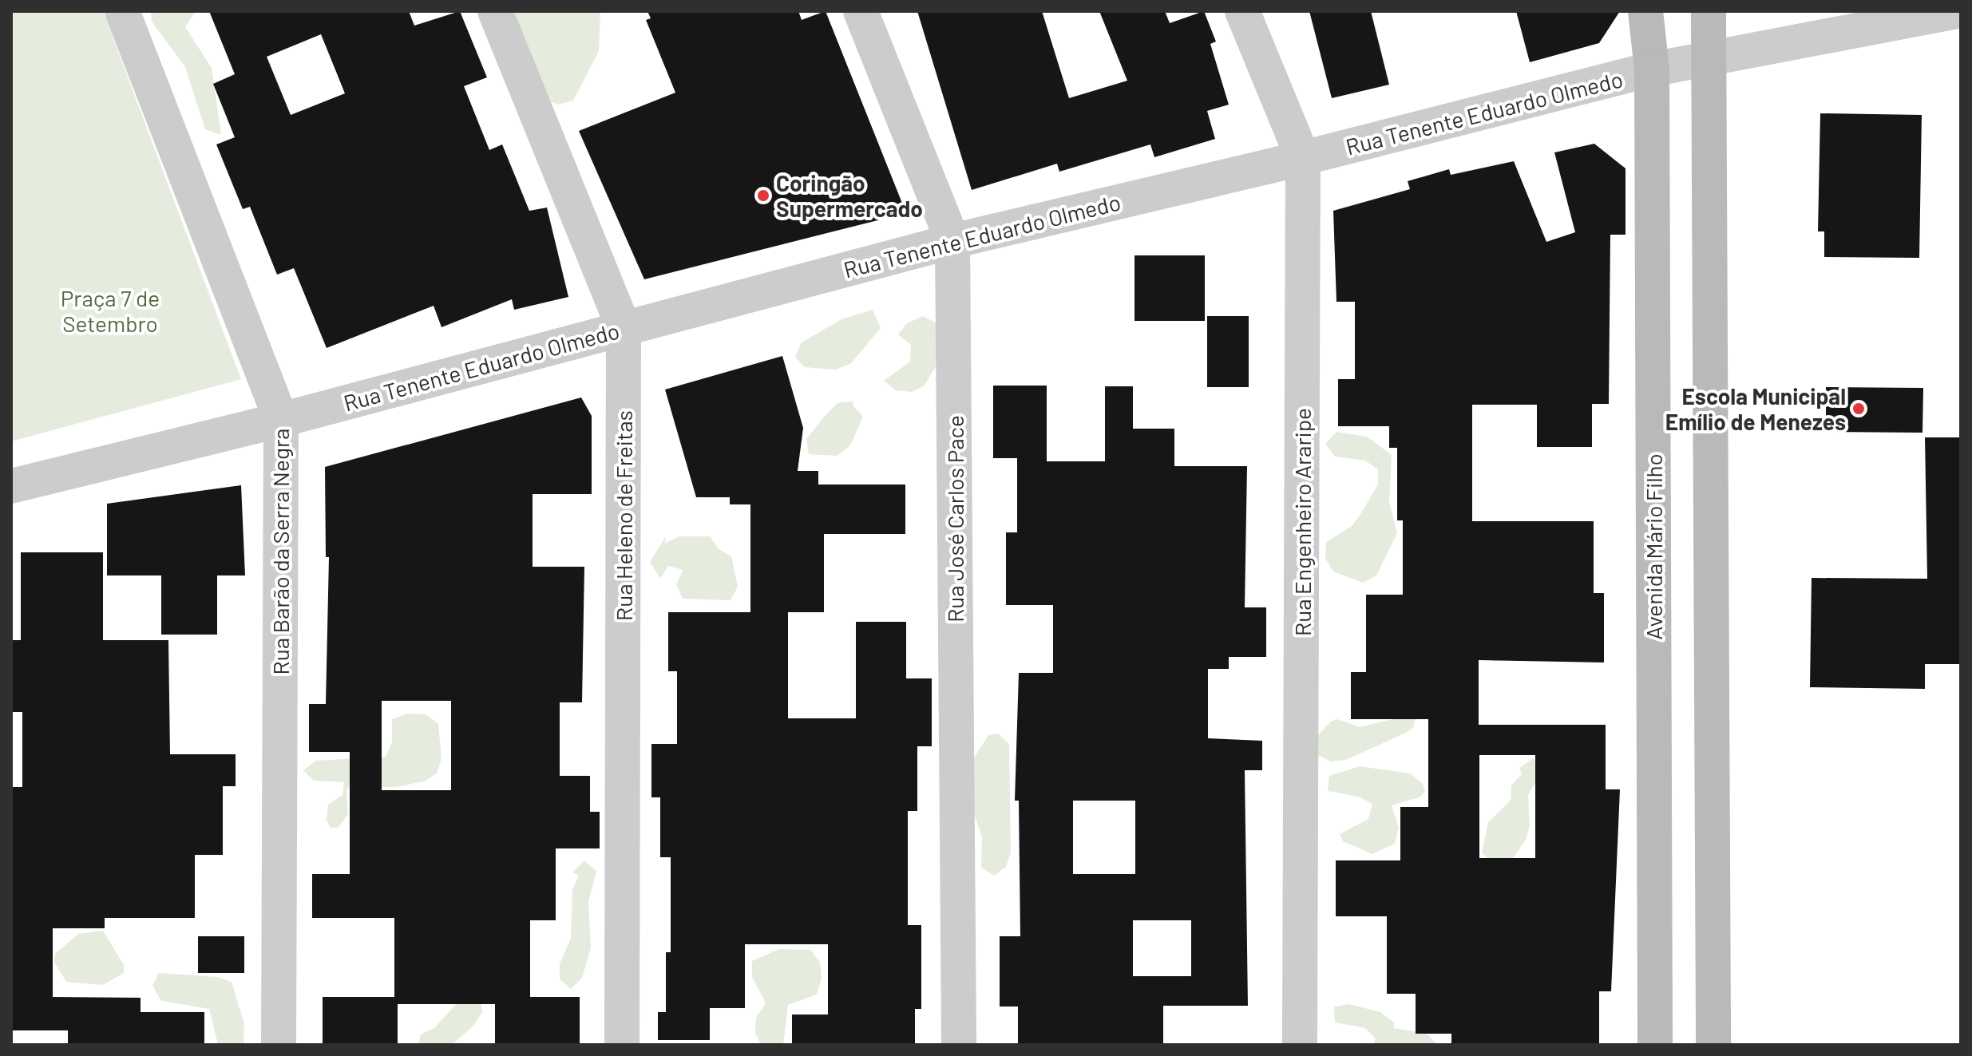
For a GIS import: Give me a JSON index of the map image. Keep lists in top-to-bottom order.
{
  "streets": {
    "main road": ["Avenida Mário Filho"],
    "street": [
      "Rua Tenente Eduardo Olmedo",
      "Rua Heleno de Freitas",
      "Rua José Carlos Pace",
      "Rua Engenheiro Araripe",
      "Rua Barão da Serra Negra"
    ]
  },
  "crossings": [
    ["Rua Tenente Eduardo Olmedo", "Rua Heleno de Freitas"],
    ["Rua Tenente Eduardo Olmedo", "Rua José Carlos Pace"],
    ["Rua Tenente Eduardo Olmedo", "Rua Engenheiro Araripe"],
    ["Rua Tenente Eduardo Olmedo", "Avenida Mário Filho"],
    ["Rua Tenente Eduardo Olmedo", "Rua Barão da Serra Negra"]
  ],
  "parks": ["Praça 7 de Setembro"],
  "places": ["Coringão Supermercado", "Escola Municipal Emílio de Menezes"]
}
